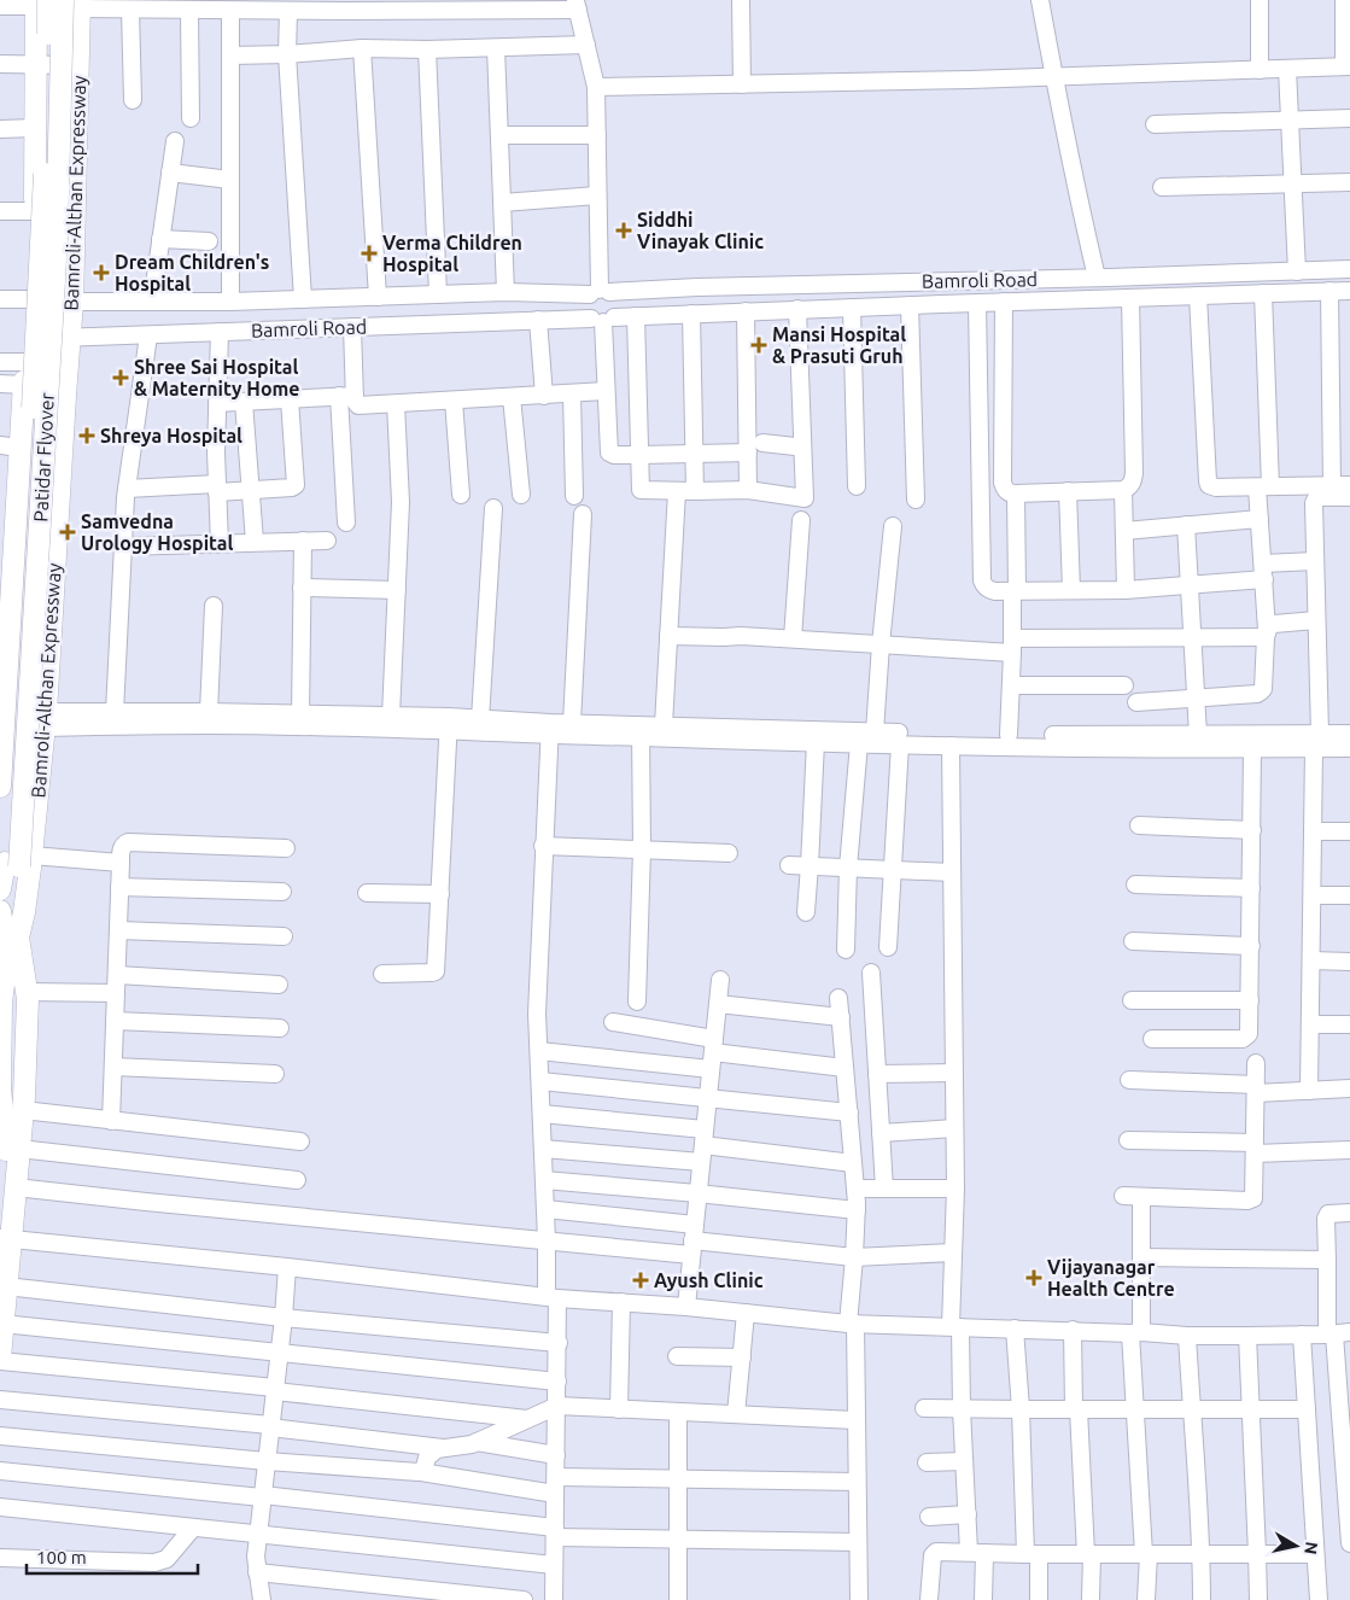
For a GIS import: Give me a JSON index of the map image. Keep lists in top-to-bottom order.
{
  "streets": {
    "main road": ["Bamroli-Althan Expressway", "Patidar Flyover"],
    "street": ["Bamroli Road"]
  },
  "crossings": [
    ["Bamroli-Althan Expressway", "Bamroli Road"],
    ["Bamroli-Althan Expressway", "Patidar Flyover"]
  ],
  "places": {
    "health": [
      "Siddhi Vinayak Clinic",
      "Verma Children Hospital",
      "Dream Children's Hospital",
      "Mansi Hospital & Prasuti Gruh",
      "Shree Sai Hospital & Maternity Home",
      "Shreya Hospital",
      "Samvedna Urology Hospital",
      "Vijayanagar Health Centre",
      "Ayush Clinic"
    ]
  },
  "scale_bar": "100 m",
  "north": "right"
}
